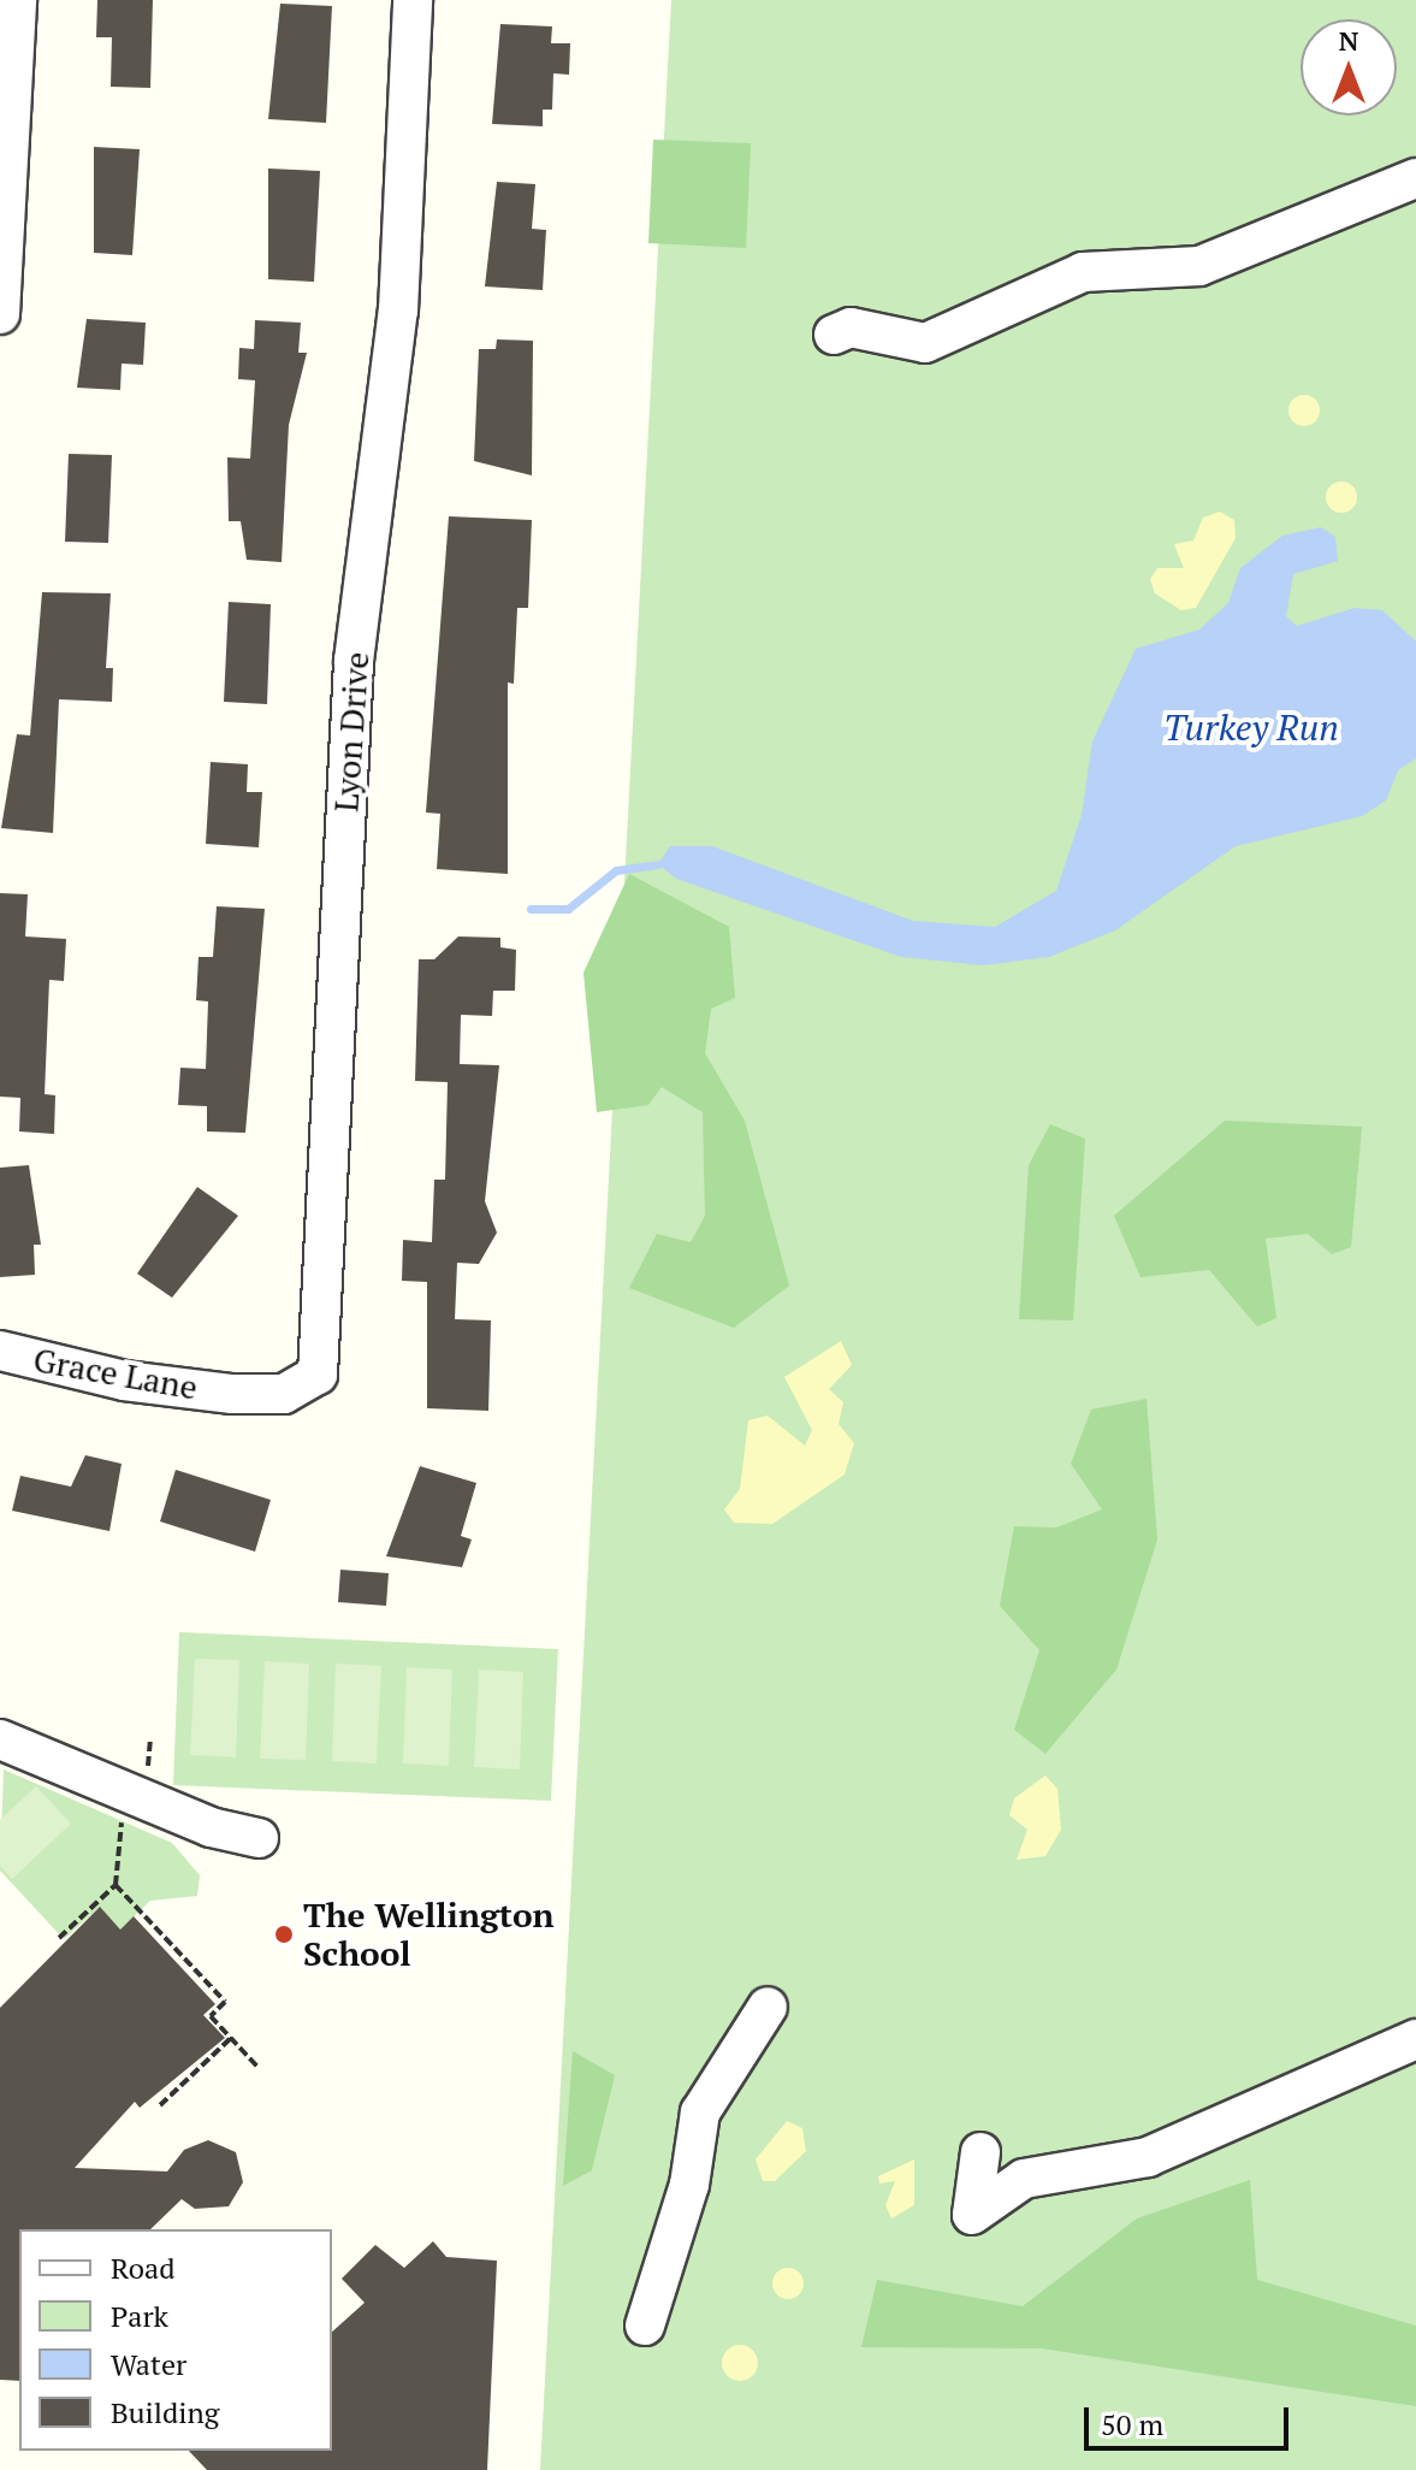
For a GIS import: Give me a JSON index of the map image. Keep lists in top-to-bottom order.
{
  "streets": {
    "street": ["Lyon Drive", "Grace Lane"]
  },
  "crossings": [
    ["Lyon Drive", "Grace Lane"]
  ],
  "water": ["Turkey Run"],
  "places": ["The Wellington School"],
  "legend": [
    "Road",
    "Park",
    "Water",
    "Building"
  ],
  "scale_bar": "50 m",
  "north": "top"
}
